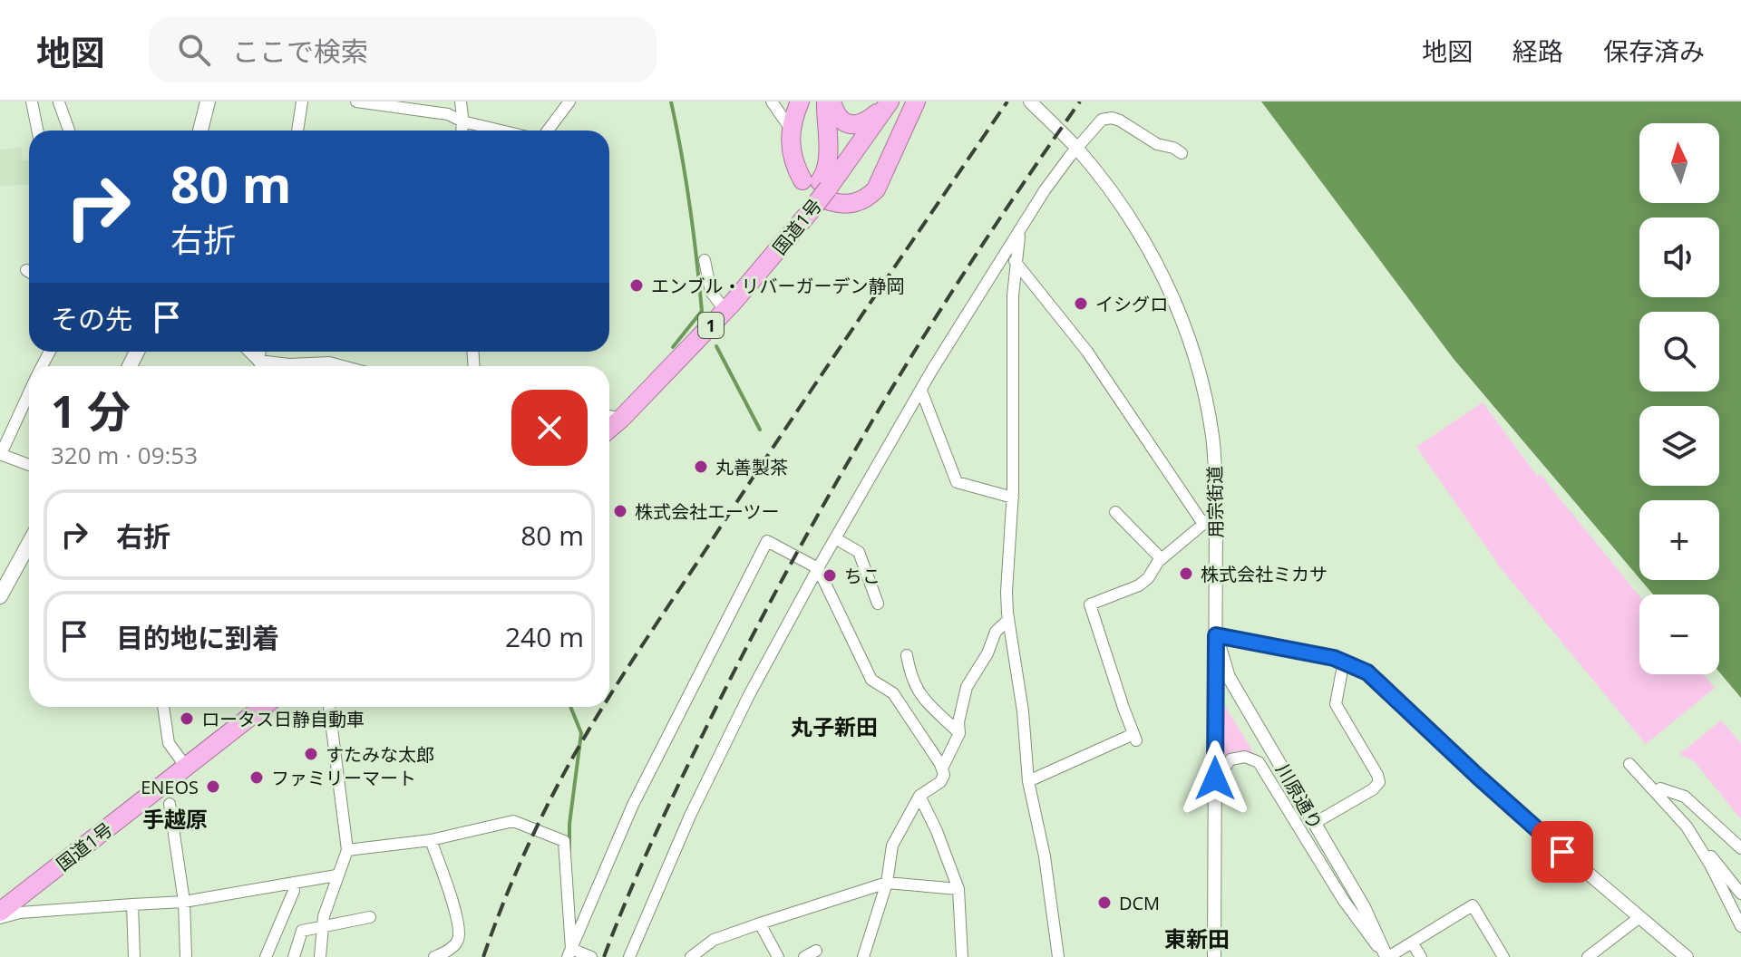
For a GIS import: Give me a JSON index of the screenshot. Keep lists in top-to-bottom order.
{
  "streets": {
    "highway": ["国道1号", "1"],
    "street": ["用宗街道", "川原通り"]
  },
  "crossings": [
    ["用宗街道", "川原通り"]
  ],
  "districts": ["丸子新田", "手越原", "東新田"],
  "places": [
    "エンブル・リバーガーデン静岡",
    "イシグロ",
    "丸善製茶",
    "株式会社エーツー",
    "株式会社ミカサ",
    "ちこ",
    "ロータス日静自動車",
    "すたみな太郎",
    "ファミリーマート",
    "ENEOS",
    "DCM"
  ],
  "north": "top",
  "page": {
    "header": "地図",
    "search": "ここで検索",
    "nav": ["地図", "経路", "保存済み"],
    "map_buttons": ["+", "−"],
    "turn": ["80 m", "右折"],
    "then": "その先",
    "heading": ["1 分", "320 m · 09:53"],
    "list": [
      {
        "name": "右折",
        "value": "80 m"
      },
      {
        "name": "目的地に到着",
        "value": "240 m"
      }
    ]
  }
}
